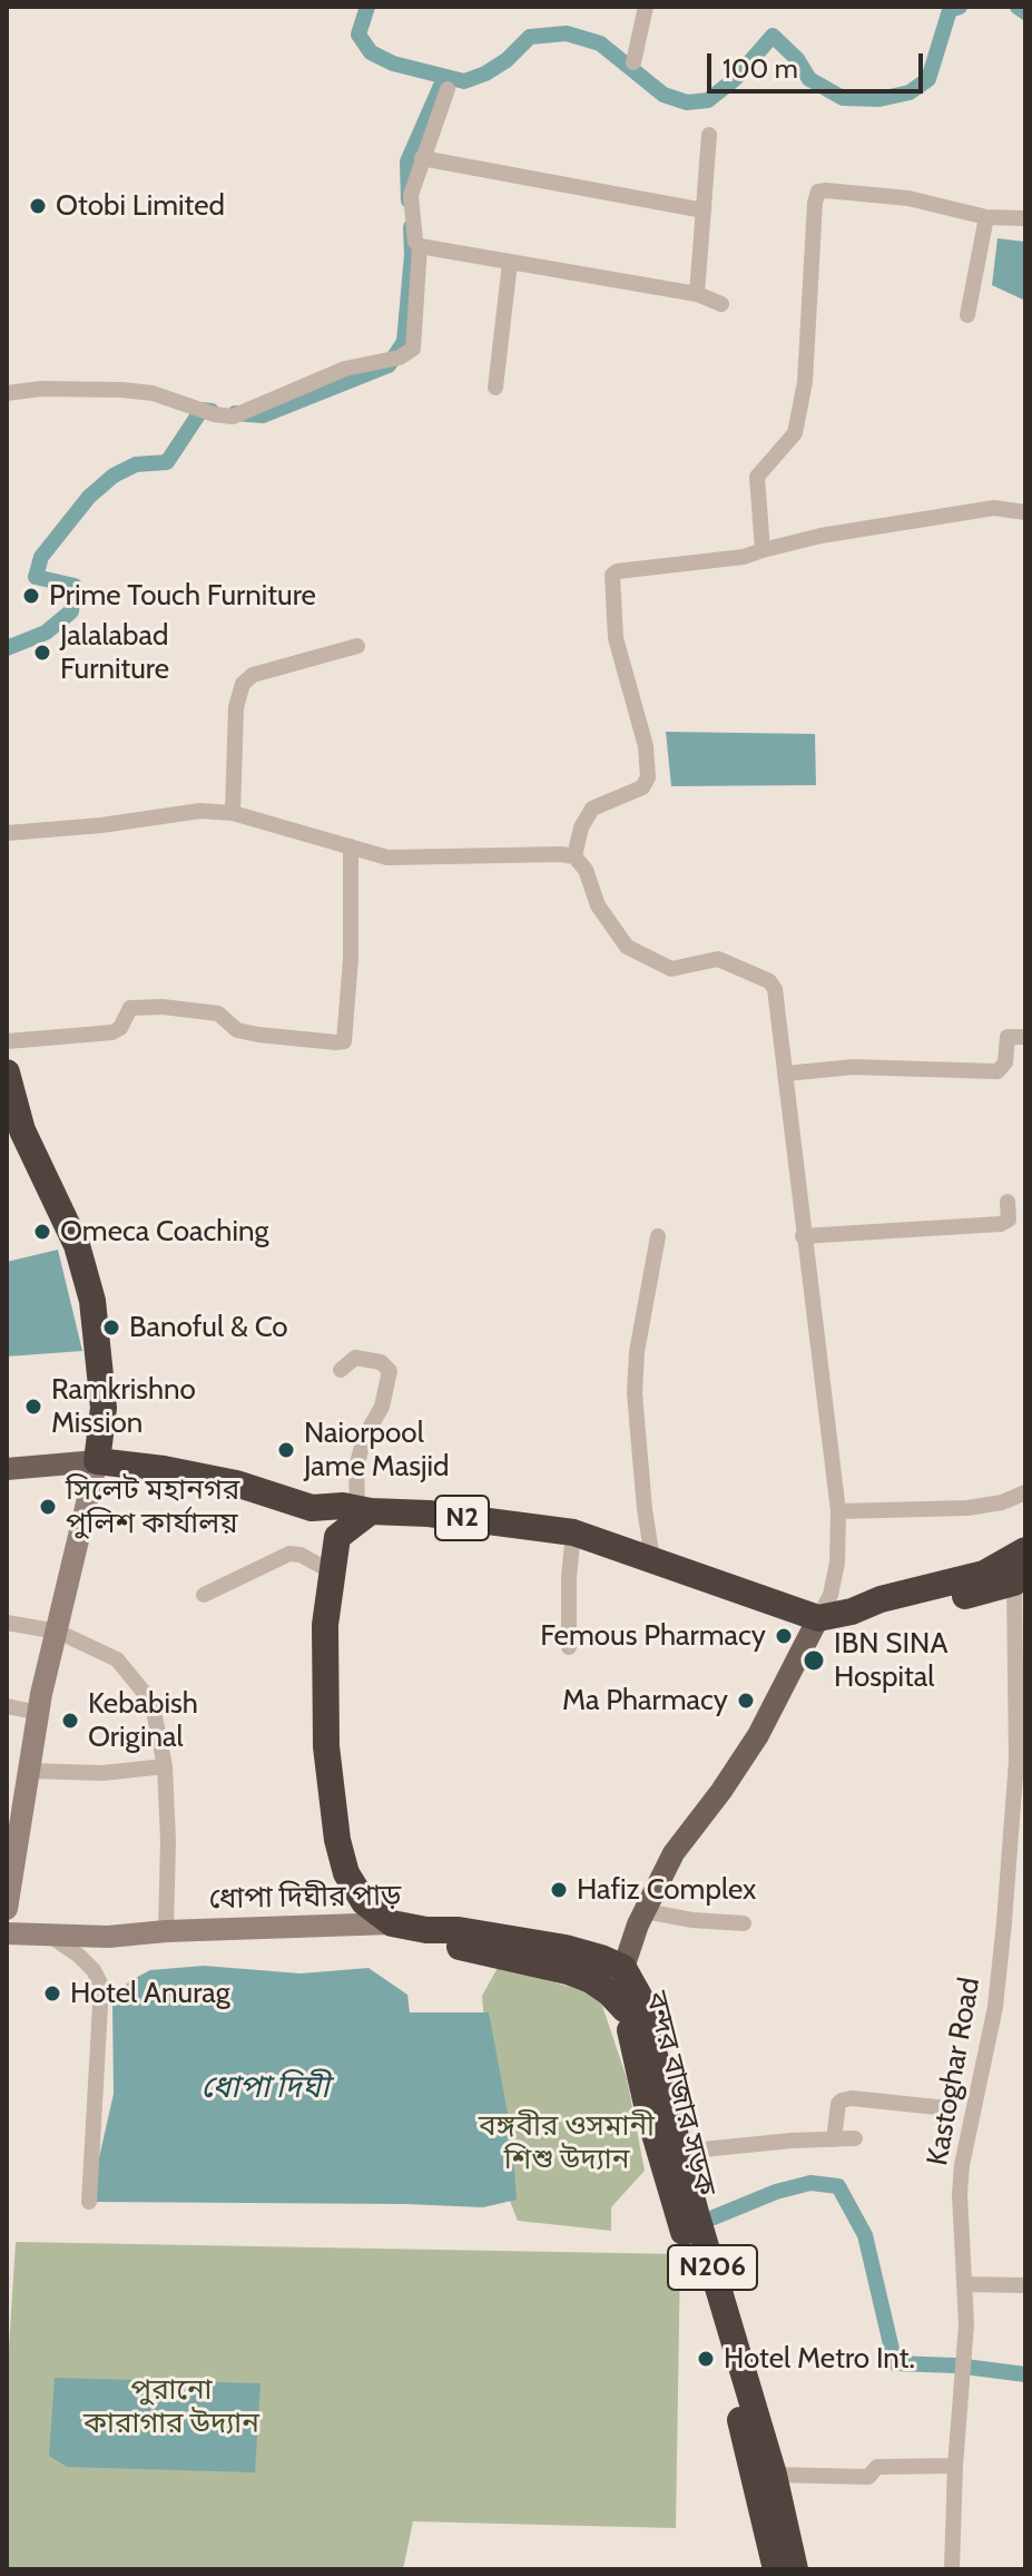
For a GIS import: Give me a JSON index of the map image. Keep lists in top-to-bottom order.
{
  "streets": {
    "highway": [
      "N2",
      "ধোপা দিঘীর পাড়",
      "বন্দর বাজার সড়ক",
      "N206"
    ],
    "street": ["Kastoghar Road"]
  },
  "crossings": [
    ["N2", "বন্দর বাজার সড়ক"],
    ["ধোপা দিঘীর পাড়", "বন্দর বাজার সড়ক"],
    ["ধোপা দিঘীর পাড়", "N206"],
    ["বন্দর বাজার সড়ক", "N206"]
  ],
  "water": ["ধোপা দিঘী"],
  "parks": ["বঙ্গবীর ওসমানী শিশু উদ্যান", "পুরানো কারাগার উদ্যান"],
  "places": [
    "Otobi Limited",
    "Prime Touch Furniture",
    "Jalalabad Furniture",
    "Omeca Coaching",
    "Banoful & Co",
    "Ramkrishno Mission",
    "Naiorpool Jame Masjid",
    "সিলেট মহানগর পুলিশ কার্যালয়",
    "Femous Pharmacy",
    "IBN SINA Hospital",
    "Ma Pharmacy",
    "Kebabish Original",
    "Hafiz Complex",
    "Hotel Anurag",
    "Hotel Metro Int."
  ],
  "scale_bar": "100 m"
}
